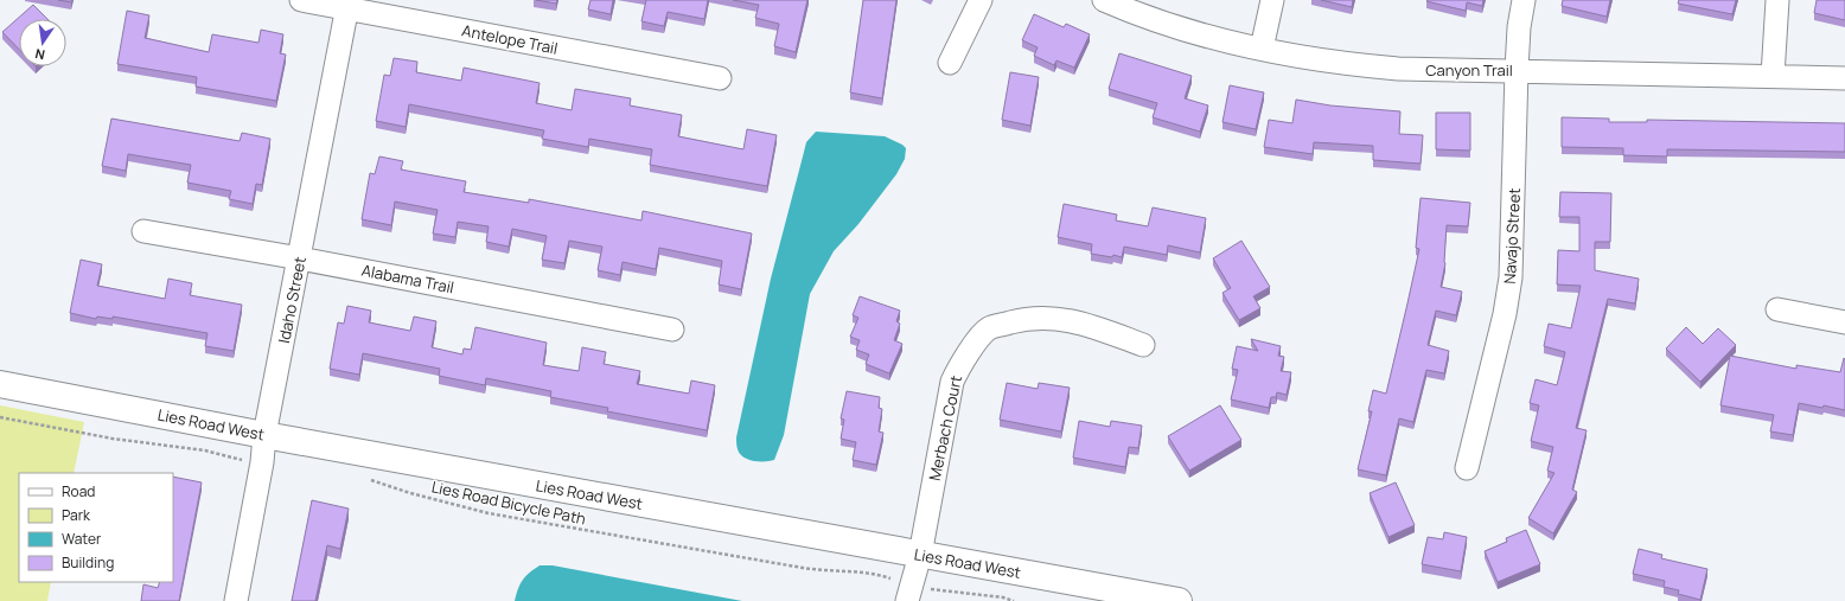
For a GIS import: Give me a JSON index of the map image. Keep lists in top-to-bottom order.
{
  "streets": {
    "street": [
      "Antelope Trail",
      "Canyon Trail",
      "Navajo Street",
      "Alabama Trail",
      "Idaho Street",
      "Lies Road West",
      "Merbach Court"
    ],
    "path": ["Lies Road Bicycle Path"]
  },
  "crossings": [
    ["Antelope Trail", "Idaho Street"],
    ["Canyon Trail", "Navajo Street"],
    ["Alabama Trail", "Idaho Street"],
    ["Idaho Street", "Lies Road West"],
    ["Lies Road West", "Merbach Court"],
    ["Merbach Court", "Lies Road Bicycle Path"]
  ],
  "legend": [
    "Road",
    "Park",
    "Water",
    "Building"
  ],
  "north": "bottom"
}
